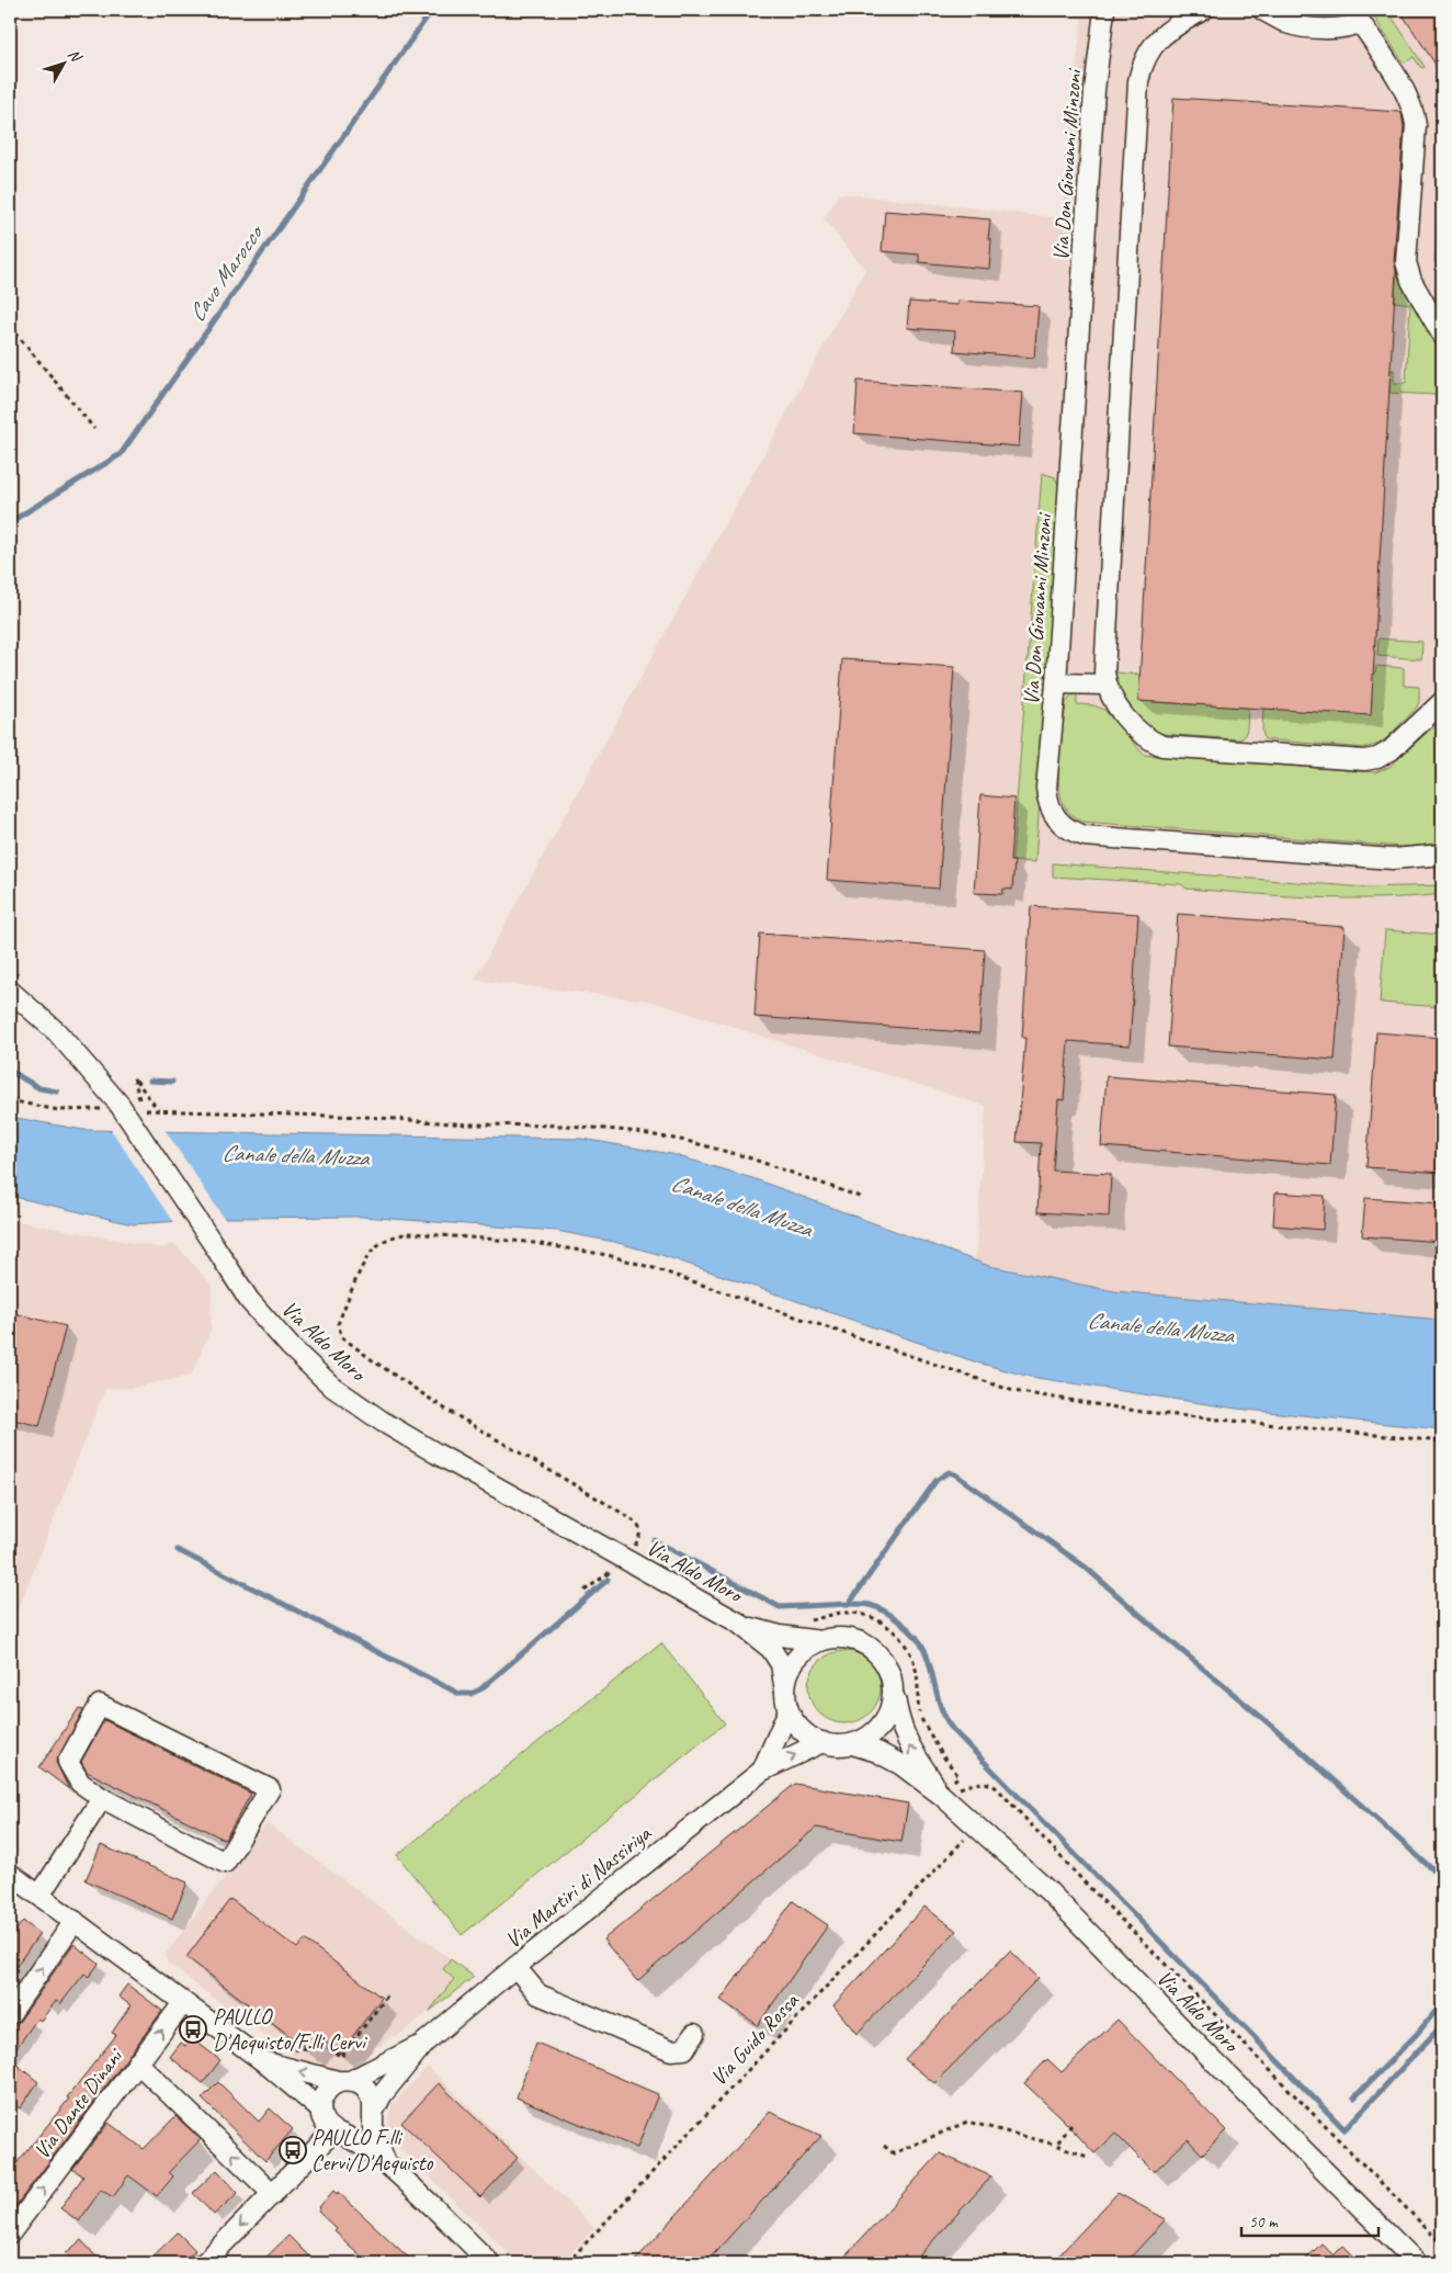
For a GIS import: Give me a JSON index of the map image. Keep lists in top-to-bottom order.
{
  "streets": {
    "street": [
      "Via Don Giovanni Minzoni",
      "Via Aldo Moro",
      "Via Martiri di Nassiriya",
      "Via Dante Dinani"
    ],
    "path": ["Via Guido Rossa"]
  },
  "crossings": [
    ["Via Aldo Moro", "Via Martiri di Nassiriya"]
  ],
  "water": ["Cavo Marocco", "Canale della Muzza"],
  "places": {
    "bus stop": ["PAULLO D'Acquisto/F.lli Cervi", "PAULLO F.lli Cervi/D'Acquisto"]
  },
  "scale_bar": "50 m",
  "north": "top right"
}
